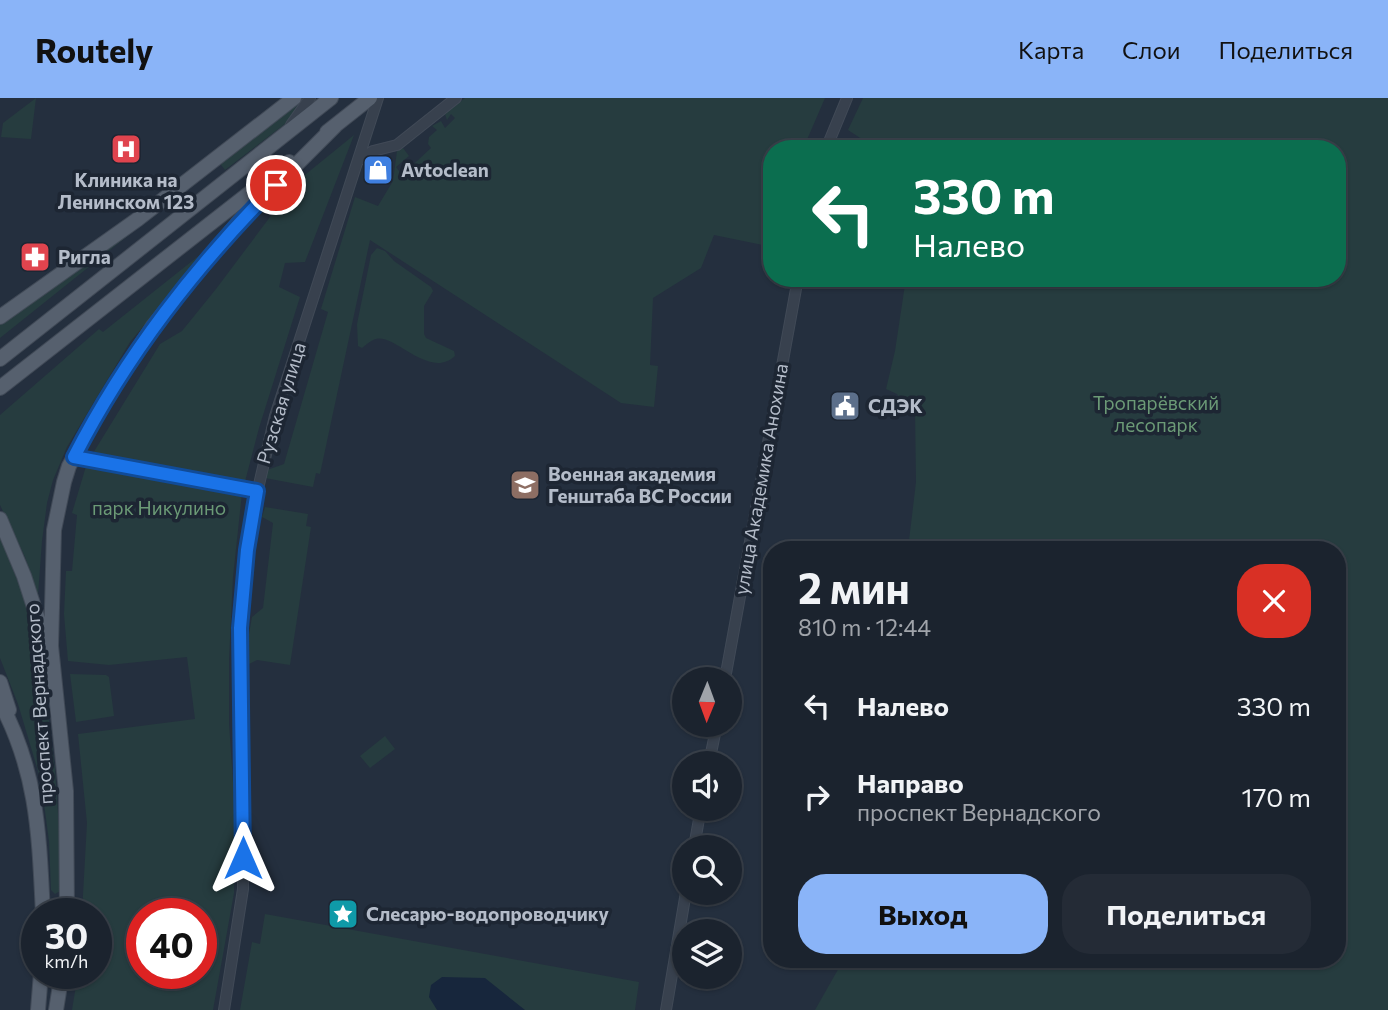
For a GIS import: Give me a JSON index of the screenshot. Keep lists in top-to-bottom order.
{
  "streets": {
    "main road": ["проспект Вернадского"],
    "street": ["Рузская улица", "улица Академика Анохина"]
  },
  "parks": ["Тропарёвский лесопарк", "парк Никулино"],
  "places": {
    "hospital": ["Клиника на Ленинском 123"],
    "shop": ["Avtoclean"],
    "pharmacy": ["Ригла"],
    "public building": ["СДЭК"],
    "school or university": ["Военная академия Генштаба ВС России"],
    "place": ["Слесарю-водопроводчику"]
  },
  "north": "bottom",
  "page": {
    "header": "Routely",
    "nav": ["Карта", "Слои", "Поделиться"],
    "turn": ["330 m", "Налево"],
    "heading": ["2 мин", "810 m · 12:44"],
    "list": [
      {
        "name": "Налево",
        "value": "330 m"
      },
      {
        "name": "Направо",
        "note": "проспект Вернадского",
        "value": "170 m"
      }
    ],
    "buttons": ["Выход", "Поделиться"],
    "speed": "30 km/h",
    "limit": "40"
  }
}
